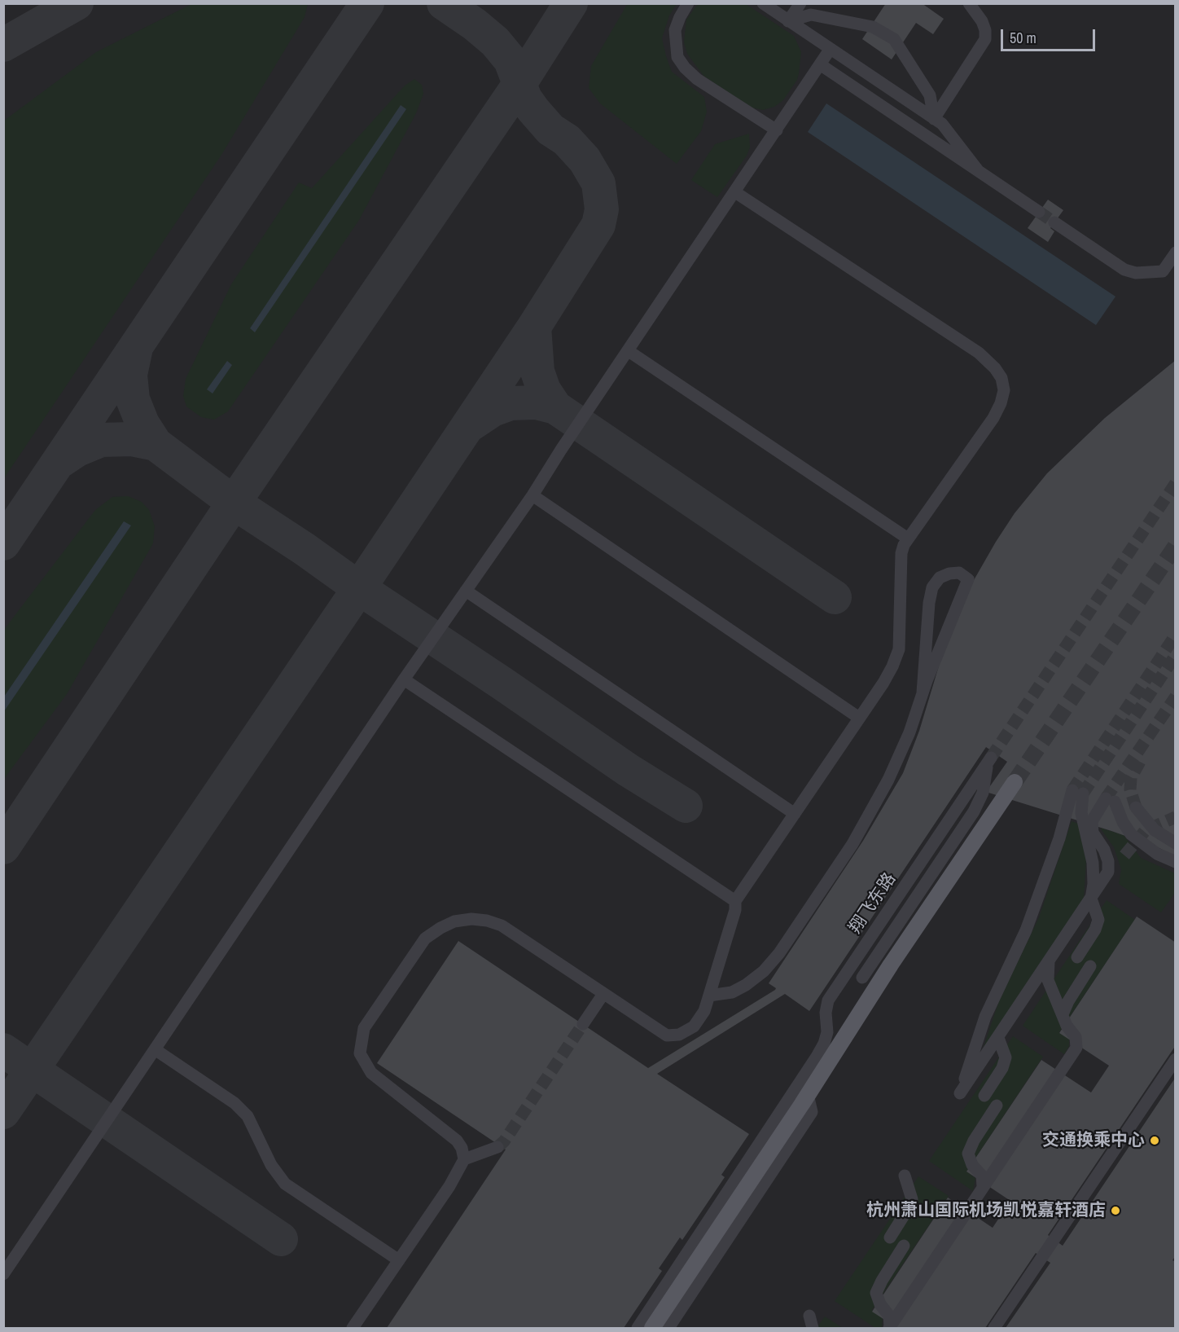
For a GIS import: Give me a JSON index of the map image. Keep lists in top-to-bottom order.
{
  "streets": {
    "street": ["翔飞东路"]
  },
  "places": ["交通换乘中心", "杭州萧山国际机场凯悦嘉轩酒店"],
  "scale_bar": "50 m"
}
